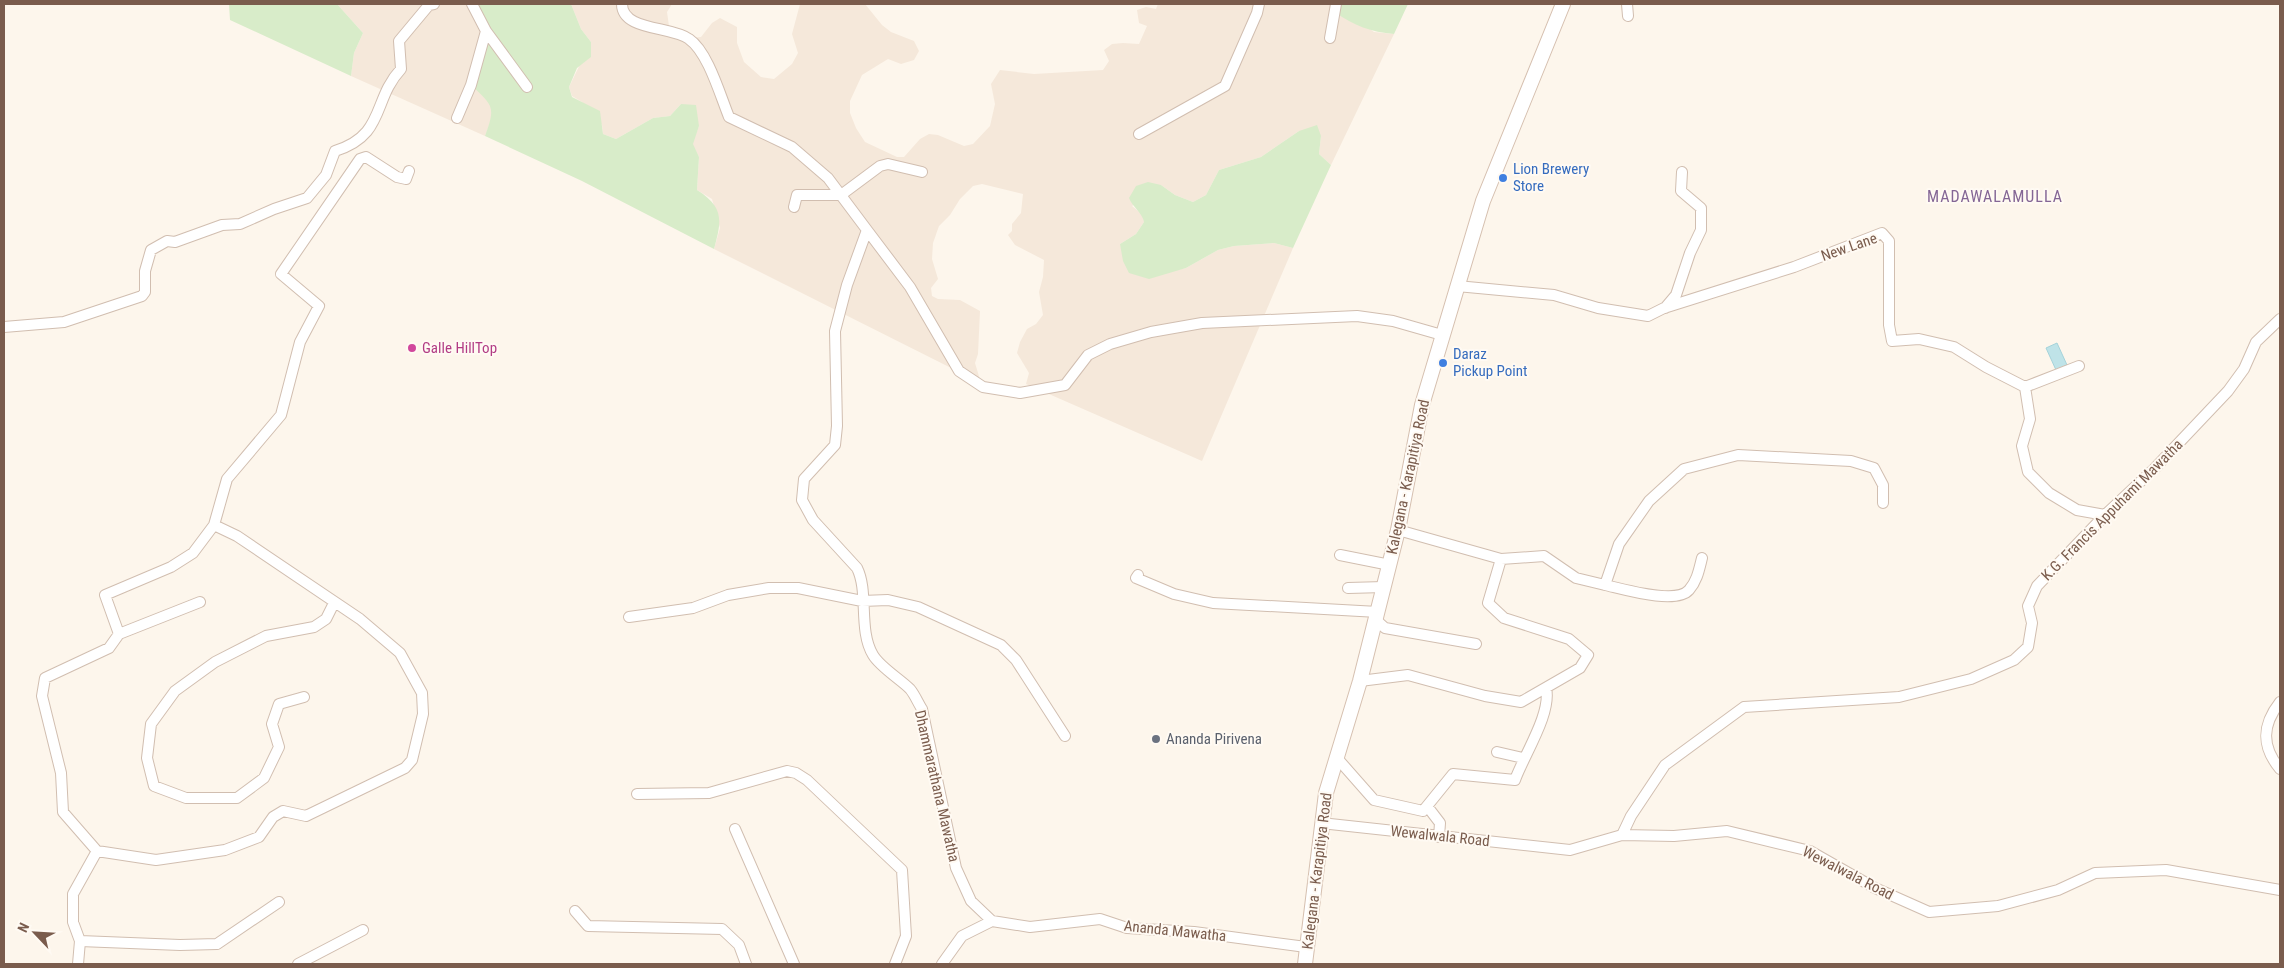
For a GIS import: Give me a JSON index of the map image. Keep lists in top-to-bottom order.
{
  "streets": {
    "main road": ["Kalegana - Karapitiya Road"],
    "street": [
      "New Lane",
      "K.G. Francis Appuhami Mawatha",
      "Dhammarathana Mawatha",
      "Wewalwala Road",
      "Ananda Mawatha"
    ]
  },
  "crossings": [
    ["New Lane", "Kalegana - Karapitiya Road"],
    ["Kalegana - Karapitiya Road", "Wewalwala Road"],
    ["Kalegana - Karapitiya Road", "Ananda Mawatha"],
    ["K.G. Francis Appuhami Mawatha", "Wewalwala Road"],
    ["Dhammarathana Mawatha", "Ananda Mawatha"]
  ],
  "districts": ["MADAWALAMULLA"],
  "places": [
    "Lion Brewery Store",
    "Galle HillTop",
    "Daraz Pickup Point",
    "Ananda Pirivena"
  ],
  "north": "top left"
}
